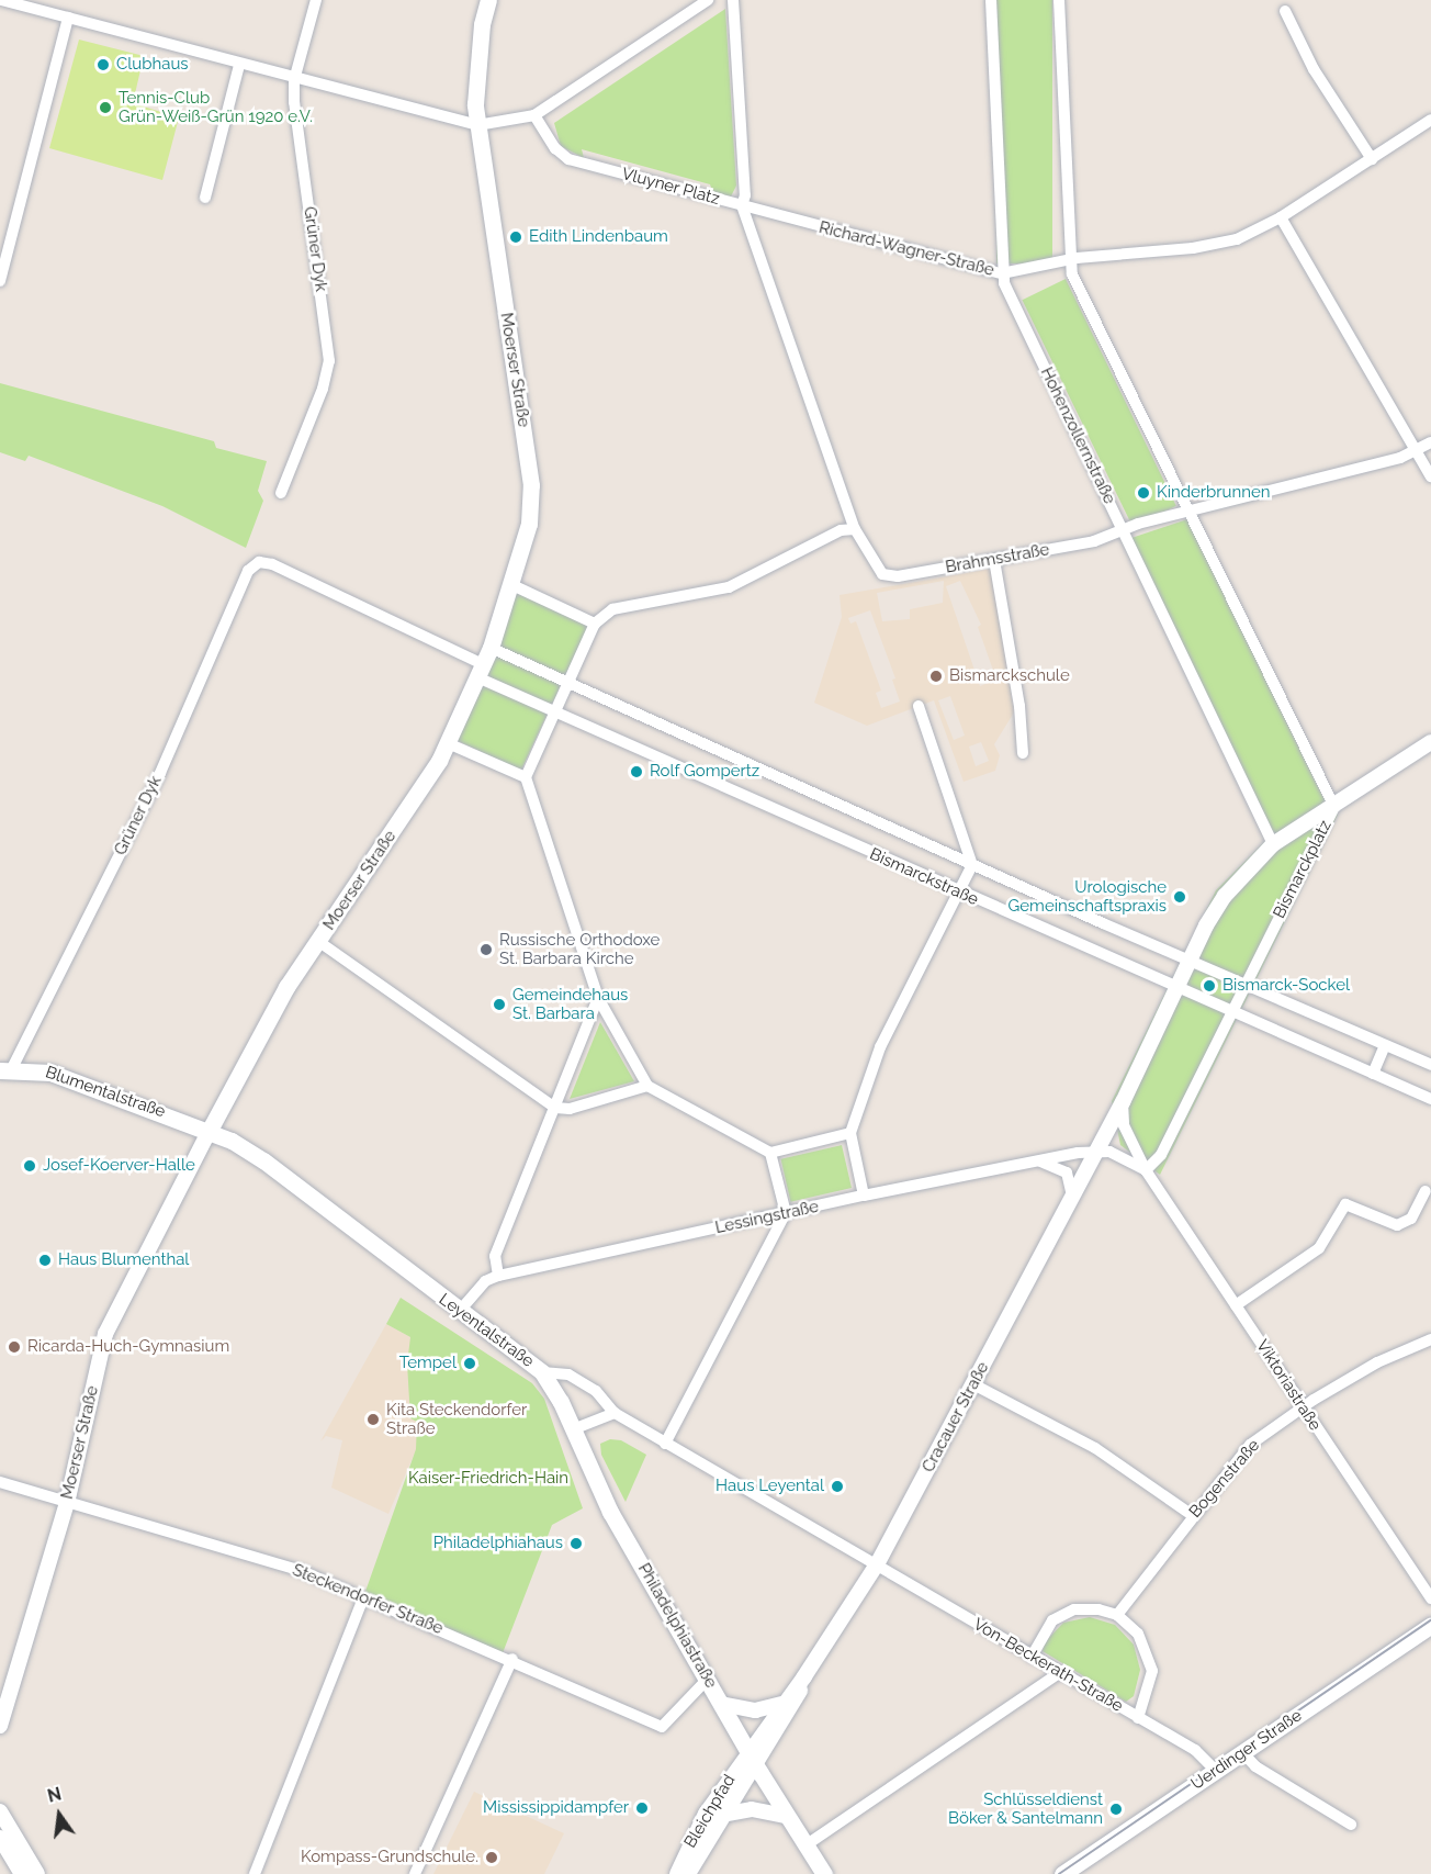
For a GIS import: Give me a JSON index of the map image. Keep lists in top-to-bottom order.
{
  "streets": {
    "main road": [
      "Moerser Straße",
      "Blumentalstraße",
      "Leyentalstraße",
      "Philadelphiastraße",
      "Uerdinger Straße"
    ],
    "street": [
      "Vluyner Platz",
      "Grüner Dyk",
      "Richard-Wagner-Straße",
      "Hohenzollernstraße",
      "Brahmsstraße",
      "Bismarckplatz",
      "Bismarckstraße",
      "Lessingstraße",
      "Viktoriastraße",
      "Cracauer Straße",
      "Bogenstraße",
      "Steckendorfer Straße",
      "Von-Beckerath-Straße",
      "Bleichpfad"
    ]
  },
  "crossings": [
    ["Vluyner Platz", "Richard-Wagner-Straße"],
    ["Grüner Dyk", "Bismarckstraße"],
    ["Grüner Dyk", "Blumentalstraße"],
    ["Richard-Wagner-Straße", "Hohenzollernstraße"],
    ["Moerser Straße", "Bismarckstraße"],
    ["Moerser Straße", "Blumentalstraße"],
    ["Moerser Straße", "Leyentalstraße"],
    ["Moerser Straße", "Steckendorfer Straße"],
    ["Hohenzollernstraße", "Brahmsstraße"],
    ["Hohenzollernstraße", "Bismarckplatz"],
    ["Bismarckplatz", "Bismarckstraße"],
    ["Bismarckplatz", "Lessingstraße"],
    ["Bismarckplatz", "Viktoriastraße"],
    ["Bismarckplatz", "Cracauer Straße"],
    ["Blumentalstraße", "Leyentalstraße"],
    ["Lessingstraße", "Viktoriastraße"],
    ["Lessingstraße", "Cracauer Straße"],
    ["Leyentalstraße", "Cracauer Straße"],
    ["Leyentalstraße", "Philadelphiastraße"],
    ["Leyentalstraße", "Von-Beckerath-Straße"],
    ["Viktoriastraße", "Cracauer Straße"],
    ["Viktoriastraße", "Bogenstraße"],
    ["Cracauer Straße", "Philadelphiastraße"],
    ["Cracauer Straße", "Von-Beckerath-Straße"],
    ["Cracauer Straße", "Bleichpfad"],
    ["Steckendorfer Straße", "Philadelphiastraße"],
    ["Philadelphiastraße", "Bleichpfad"],
    ["Von-Beckerath-Straße", "Uerdinger Straße"]
  ],
  "parks": ["Kaiser-Friedrich-Hain"],
  "places": [
    "Clubhaus",
    "Tennis-Club Grün-Weiß-Grün 1920 e.V.",
    "Edith Lindenbaum",
    "Kinderbrunnen",
    "Bismarckschule",
    "Rolf Gompertz",
    "Urologische Gemeinschaftspraxis",
    "Russische Orthodoxe St. Barbara Kirche",
    "Bismarck-Sockel",
    "Gemeindehaus St. Barbara",
    "Josef-Koerver-Halle",
    "Haus Blumenthal",
    "Ricarda-Huch-Gymnasium",
    "Tempel",
    "Kita Steckendorfer Straße",
    "Haus Leyental",
    "Philadelphiahaus",
    "Mississippidampfer",
    "Schlüsseldienst Böker & Santelmann",
    "Kompass-Grundschule."
  ],
  "north": "top"
}
